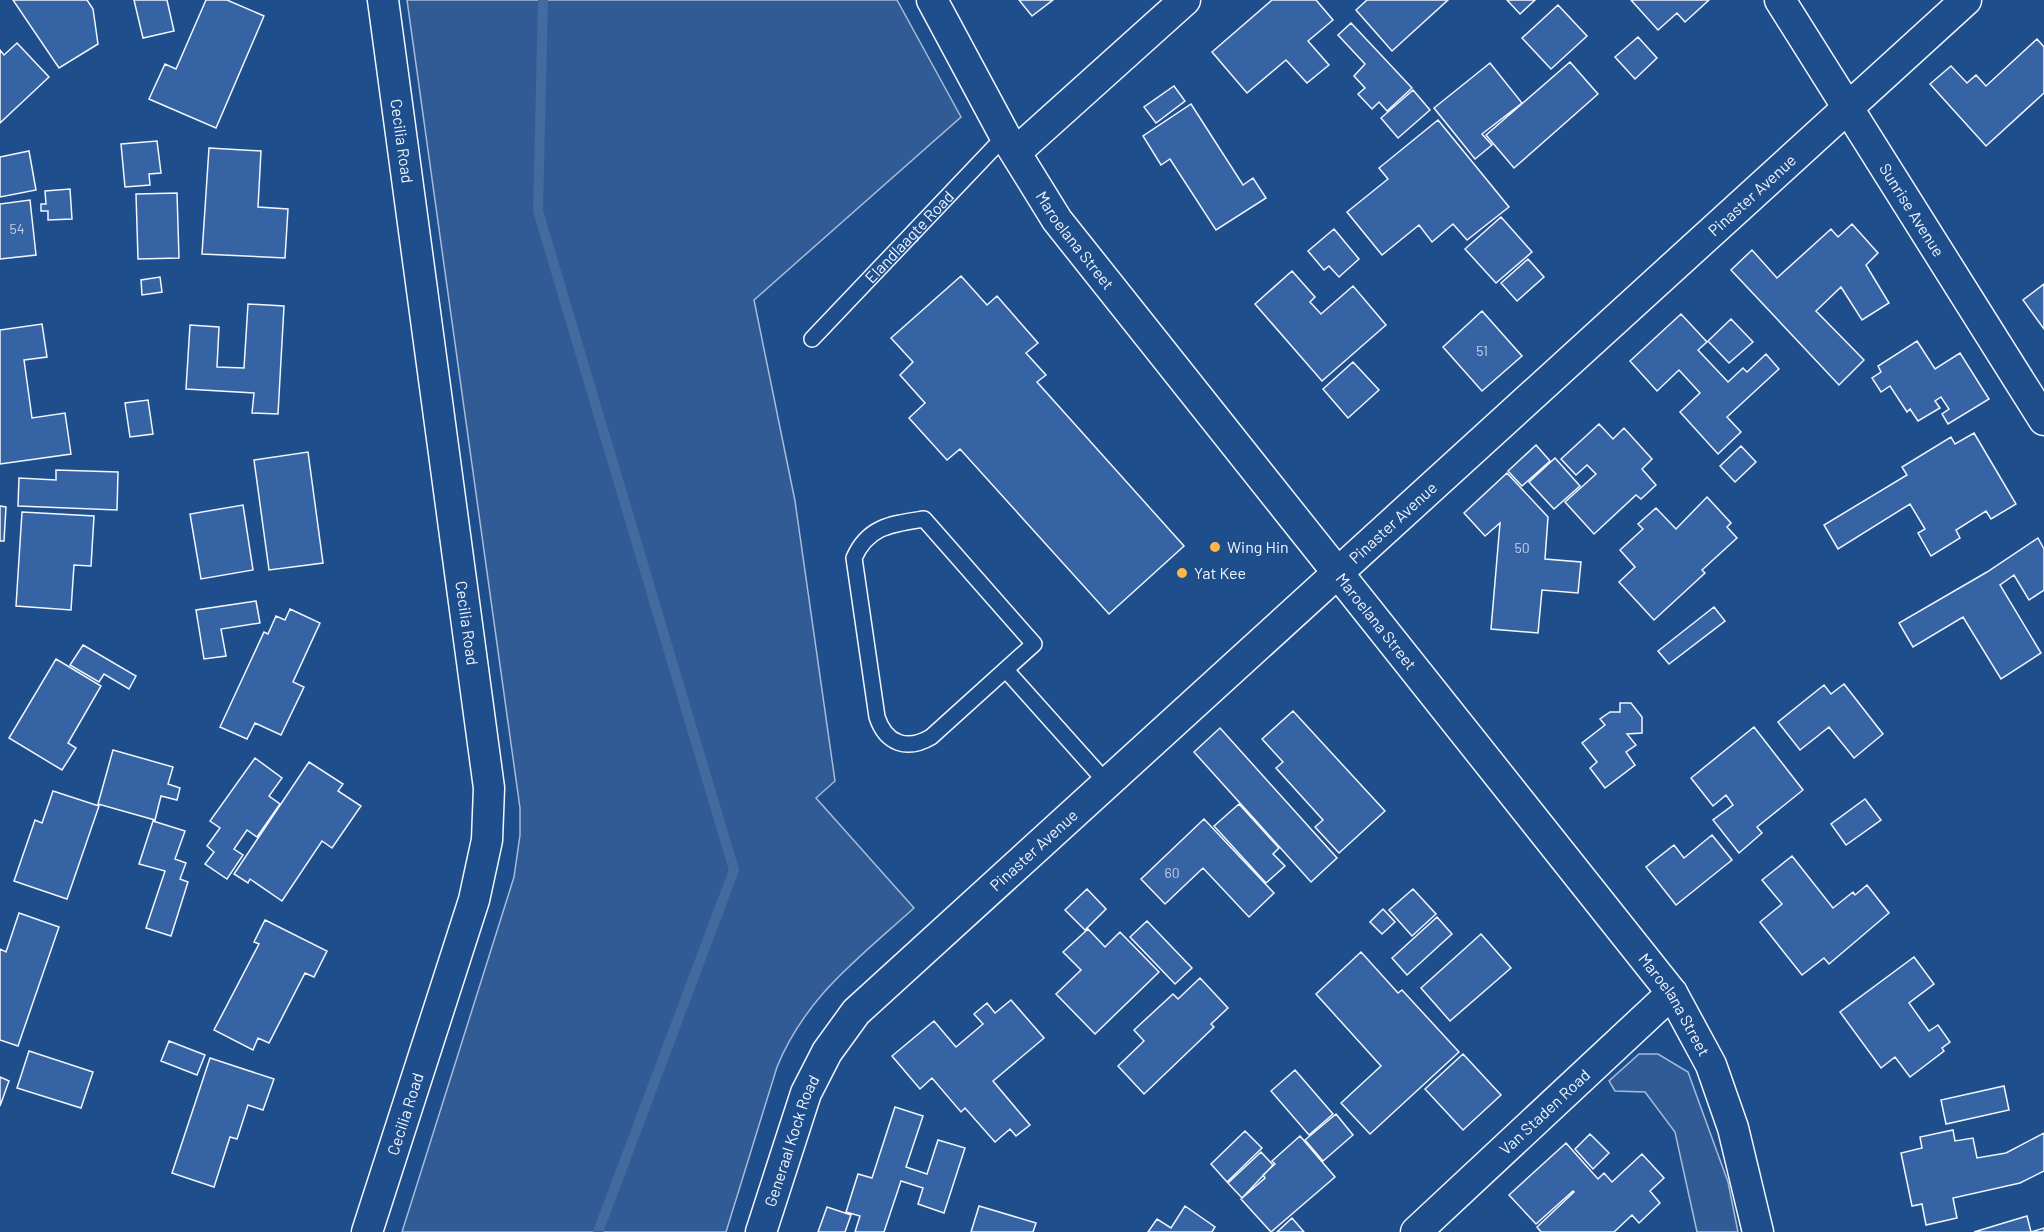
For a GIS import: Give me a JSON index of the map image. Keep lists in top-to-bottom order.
{
  "streets": {
    "street": [
      "Cecilia Road",
      "Pinaster Avenue",
      "Sunrise Avenue",
      "Elandlaagte Road",
      "Maroelana Street",
      "Van Staden Road",
      "Generaal Kock Road"
    ]
  },
  "crossings": [
    ["Pinaster Avenue", "Sunrise Avenue"],
    ["Pinaster Avenue", "Maroelana Street"],
    ["Pinaster Avenue", "Generaal Kock Road"],
    ["Elandlaagte Road", "Maroelana Street"],
    ["Maroelana Street", "Van Staden Road"]
  ],
  "places": ["Wing Hin", "Yat Kee"],
  "house_numbers": [
    "54",
    "51",
    "50",
    "60"
  ]
}
